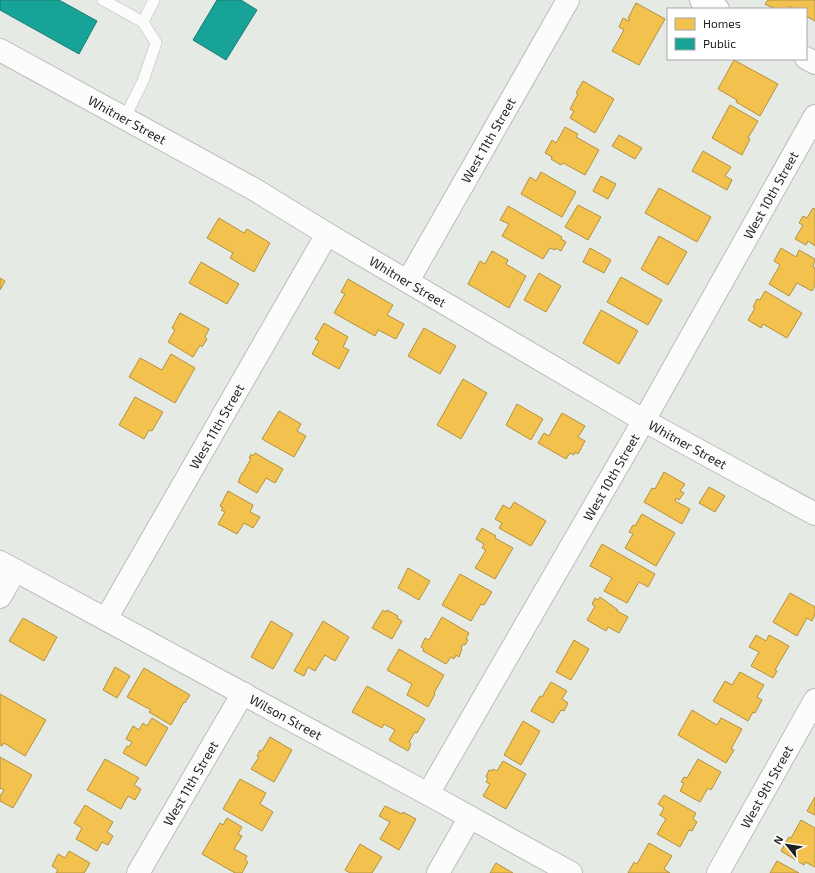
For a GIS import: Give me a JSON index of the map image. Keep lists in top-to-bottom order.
{
  "streets": {
    "street": [
      "Whitner Street",
      "West 11th Street",
      "West 10th Street",
      "Wilson Street",
      "West 9th Street"
    ]
  },
  "crossings": [
    ["Whitner Street", "West 11th Street"],
    ["Whitner Street", "West 10th Street"],
    ["West 11th Street", "Wilson Street"],
    ["West 10th Street", "Wilson Street"]
  ],
  "legend": ["Homes", "Public"],
  "north": "top left"
}
